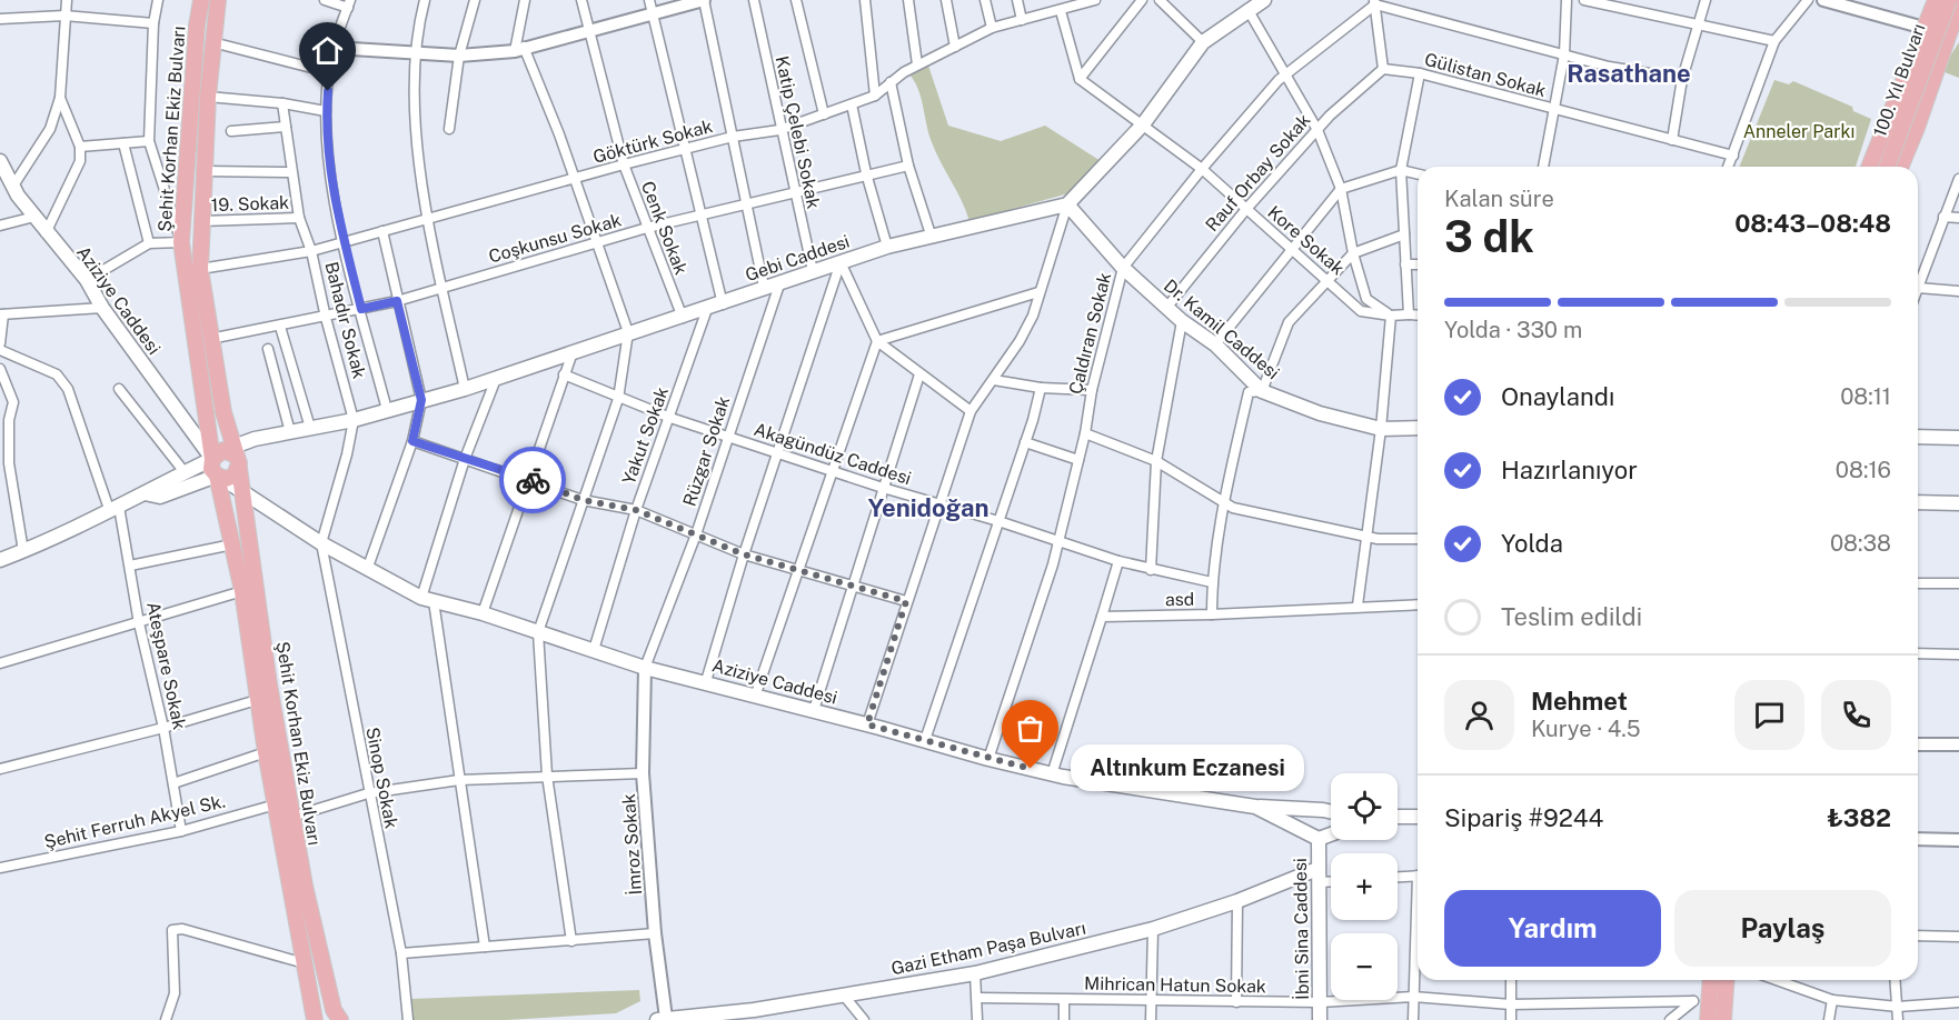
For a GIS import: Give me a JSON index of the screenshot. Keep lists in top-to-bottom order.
{
  "streets": {
    "main road": [
      "100. Yıl Bulvarı",
      "Şehit Korhan Ekiz Bulvarı",
      "Gebi Caddesi",
      "Aziziye Caddesi",
      "Dr. Kamil Caddesi",
      "İbni Sina Caddesi",
      "Gazi Etham Paşa Bulvarı"
    ],
    "street": [
      "Gülistan Sokak",
      "Katip Çelebi Sokak",
      "Göktürk Sokak",
      "Rauf Orbay Sokak",
      "19. Sokak",
      "Cenk Sokak",
      "Coşkunsu Sokak",
      "Kore Sokak",
      "Bahadır Sokak",
      "Çaldıran Sokak",
      "Yakut Sokak",
      "Rüzgar Sokak",
      "Akagündüz Caddesi",
      "asd",
      "Ateşpare Sokak",
      "Sinop Sokak",
      "Şehit Ferruh Akyel Sk.",
      "İmroz Sokak",
      "Mihrican Hatun Sokak"
    ]
  },
  "crossings": [
    ["Gülistan Sokak", "Rauf Orbay Sokak"],
    ["Şehit Korhan Ekiz Bulvarı", "Göktürk Sokak"],
    ["Şehit Korhan Ekiz Bulvarı", "19. Sokak"],
    ["Şehit Korhan Ekiz Bulvarı", "Coşkunsu Sokak"],
    ["Şehit Korhan Ekiz Bulvarı", "Gebi Caddesi"],
    ["Şehit Korhan Ekiz Bulvarı", "Aziziye Caddesi"],
    ["Şehit Korhan Ekiz Bulvarı", "Şehit Ferruh Akyel Sk."],
    ["Katip Çelebi Sokak", "Göktürk Sokak"],
    ["Katip Çelebi Sokak", "Coşkunsu Sokak"],
    ["Katip Çelebi Sokak", "Gebi Caddesi"],
    ["Göktürk Sokak", "Cenk Sokak"],
    ["Göktürk Sokak", "Bahadır Sokak"],
    ["Rauf Orbay Sokak", "Kore Sokak"],
    ["Rauf Orbay Sokak", "Dr. Kamil Caddesi"],
    ["19. Sokak", "Bahadır Sokak"],
    ["Cenk Sokak", "Coşkunsu Sokak"],
    ["Cenk Sokak", "Gebi Caddesi"],
    ["Coşkunsu Sokak", "Bahadır Sokak"],
    ["Kore Sokak", "Çaldıran Sokak"],
    ["Gebi Caddesi", "Aziziye Caddesi"],
    ["Gebi Caddesi", "Bahadır Sokak"],
    ["Gebi Caddesi", "Dr. Kamil Caddesi"],
    ["Gebi Caddesi", "Yakut Sokak"],
    ["Gebi Caddesi", "Rüzgar Sokak"],
    ["Gebi Caddesi", "Ateşpare Sokak"],
    ["Aziziye Caddesi", "Bahadır Sokak"],
    ["Aziziye Caddesi", "Çaldıran Sokak"],
    ["Aziziye Caddesi", "Yakut Sokak"],
    ["Aziziye Caddesi", "Rüzgar Sokak"],
    ["Aziziye Caddesi", "Sinop Sokak"],
    ["Aziziye Caddesi", "İmroz Sokak"],
    ["Aziziye Caddesi", "İbni Sina Caddesi"],
    ["Bahadır Sokak", "Sinop Sokak"],
    ["Dr. Kamil Caddesi", "Çaldıran Sokak"],
    ["Çaldıran Sokak", "Akagündüz Caddesi"],
    ["Yakut Sokak", "Akagündüz Caddesi"],
    ["Rüzgar Sokak", "Akagündüz Caddesi"],
    ["Rüzgar Sokak", "İmroz Sokak"],
    ["Ateşpare Sokak", "Şehit Ferruh Akyel Sk."],
    ["İmroz Sokak", "Gazi Etham Paşa Bulvarı"],
    ["İbni Sina Caddesi", "Gazi Etham Paşa Bulvarı"],
    ["İbni Sina Caddesi", "Mihrican Hatun Sokak"]
  ],
  "districts": ["Rasathane", "Yenidoğan"],
  "parks": ["Anneler Parkı"],
  "places": ["Altınkum Eczanesi"],
  "page": {
    "heading": ["3 dk", "Kalan süre", "08:43–08:48"],
    "panel": [
      "Mehmet",
      "Kurye · 4.5",
      "Sipariş #9244",
      "₺382"
    ],
    "bar": "Yolda · 330 m",
    "list": [
      ["Onaylandı", "08:11"],
      ["Hazırlanıyor", "08:16"],
      ["Yolda", "08:38"],
      "Teslim edildi"
    ],
    "bubble": "Altınkum Eczanesi",
    "map_buttons": ["+", "−"],
    "buttons": ["Yardım", "Paylaş"]
  }
}
